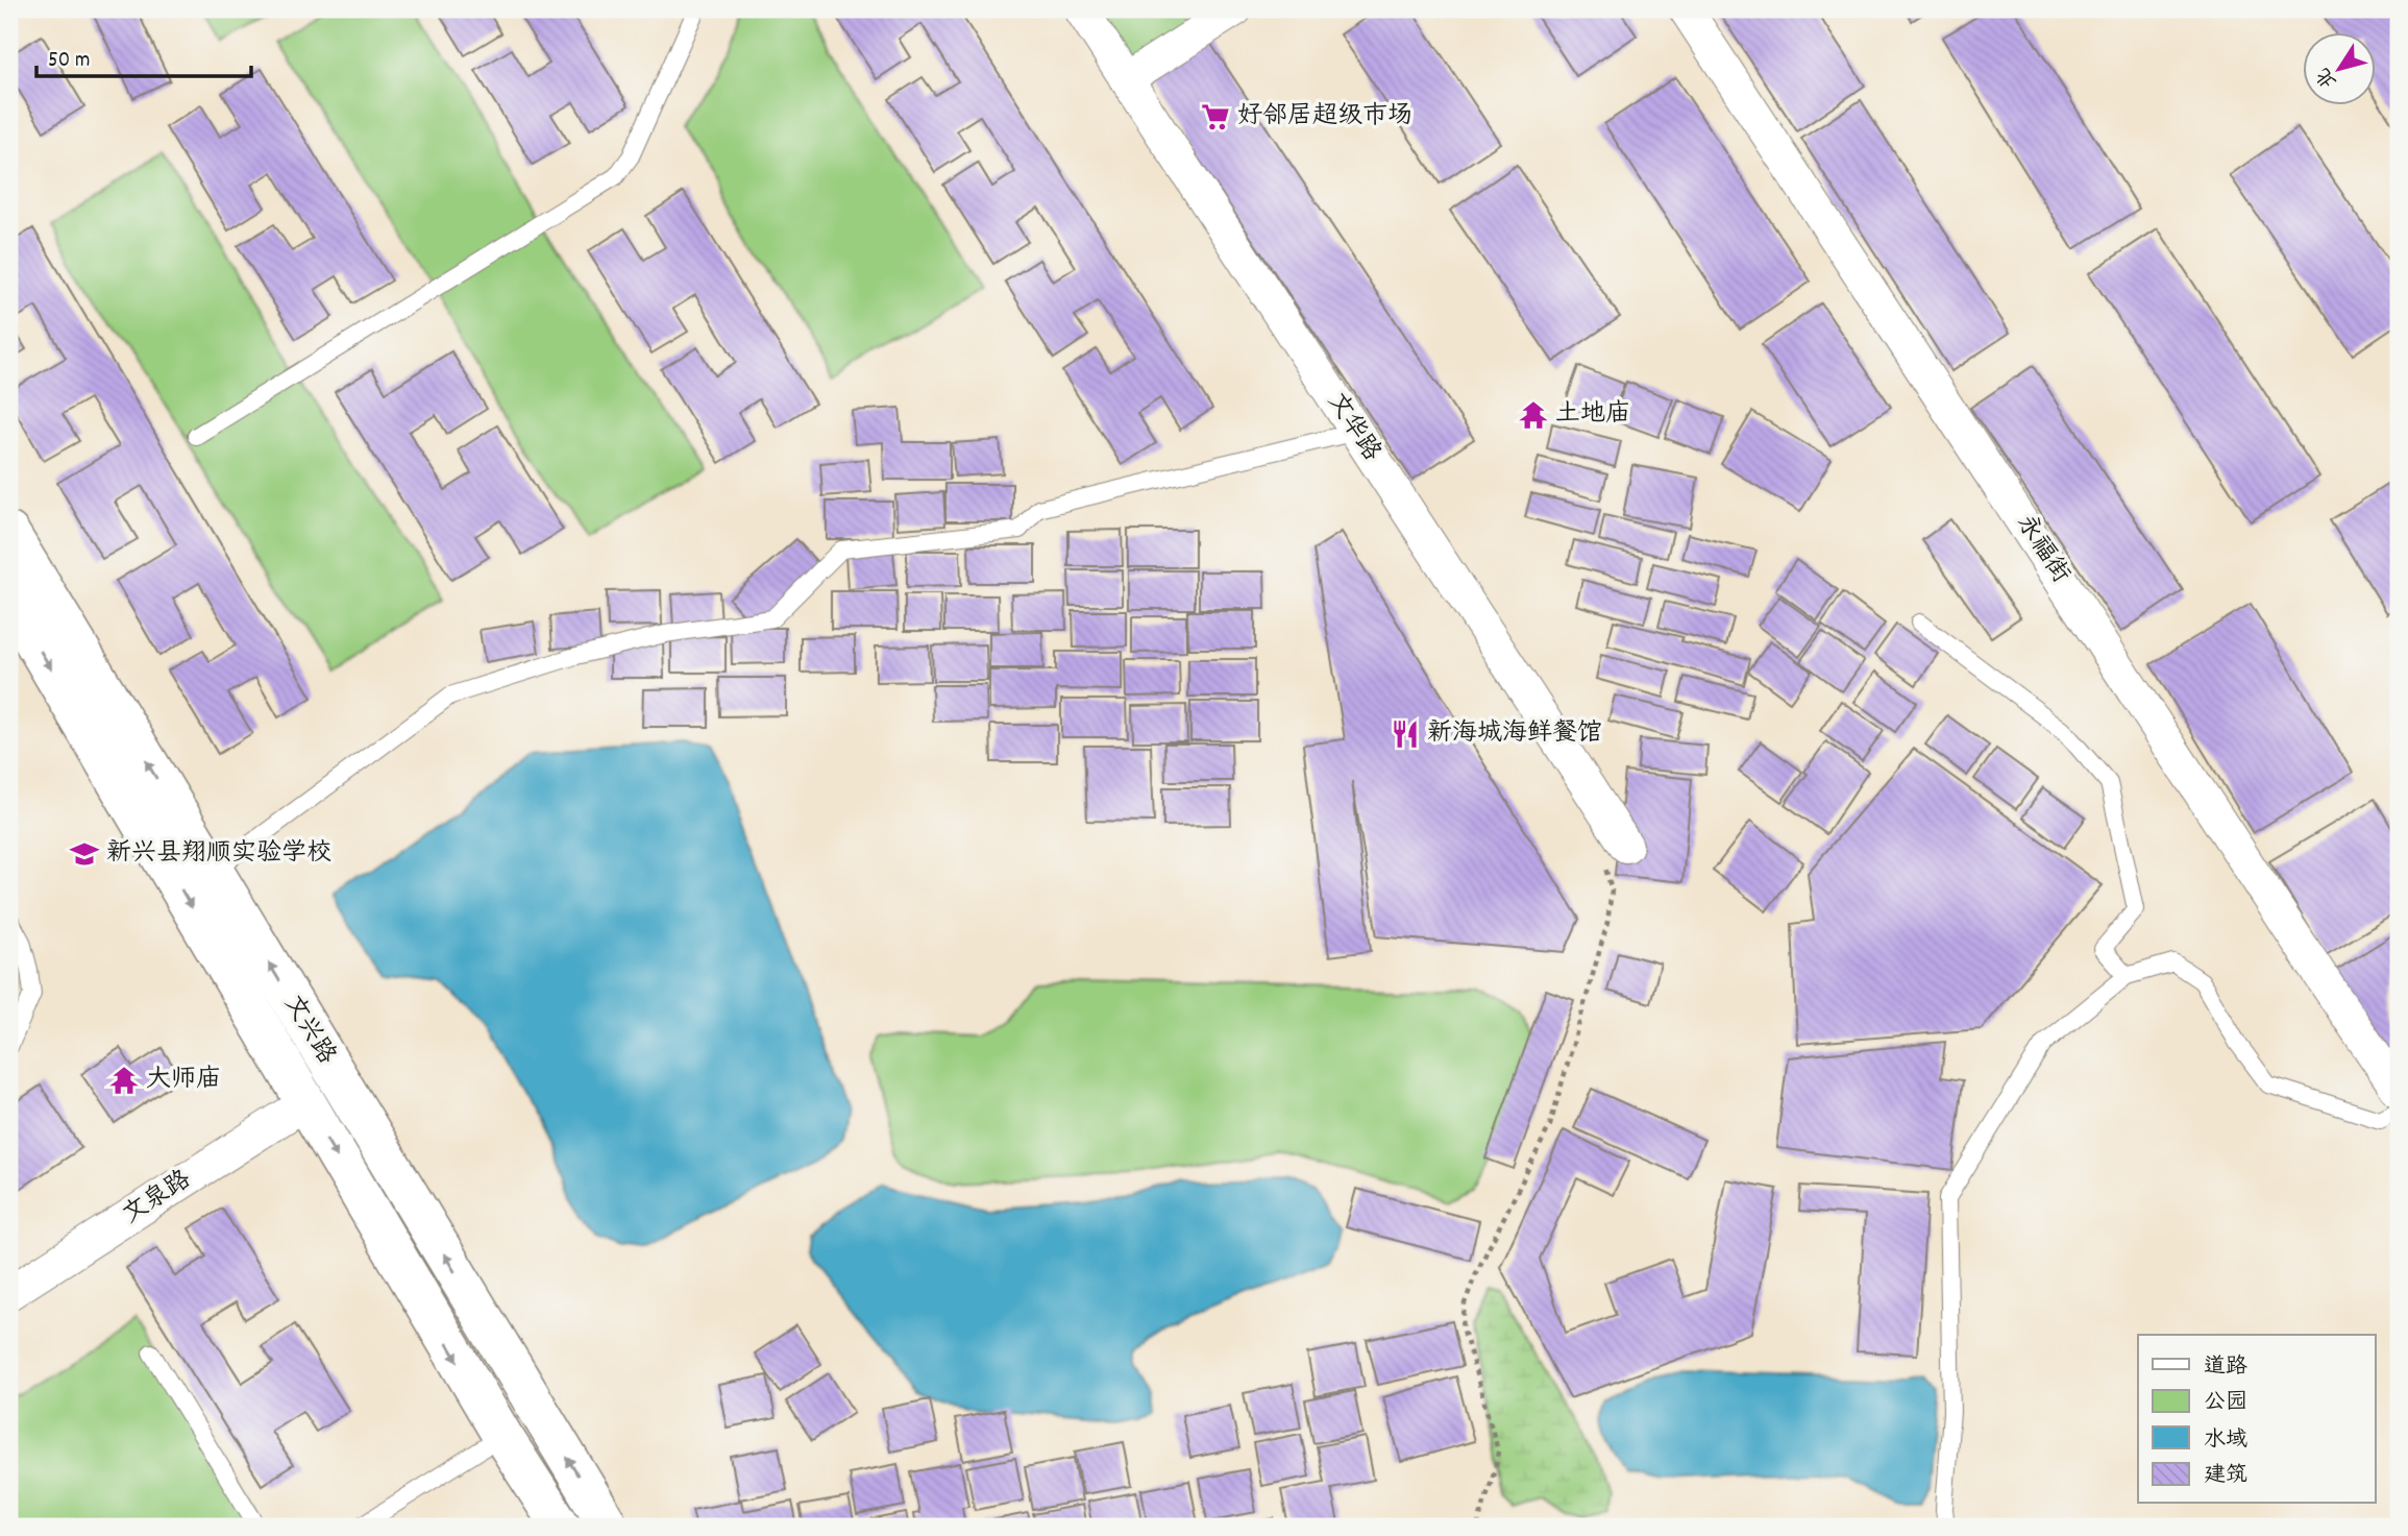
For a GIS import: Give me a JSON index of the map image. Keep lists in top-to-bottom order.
{
  "streets": {
    "street": [
      "文华路",
      "永福街",
      "文兴路",
      "文泉路"
    ]
  },
  "crossings": [
    ["文兴路", "文泉路"]
  ],
  "places": {
    "supermarket": ["好邻居超级市场"],
    "temple": ["土地庙", "大师庙"],
    "restaurant": ["新海城海鲜餐馆"],
    "school or university": ["新兴县翔顺实验学校"]
  },
  "legend": [
    "道路",
    "公园",
    "水域",
    "建筑"
  ],
  "scale_bar": "50 m",
  "north": "bottom left"
}
